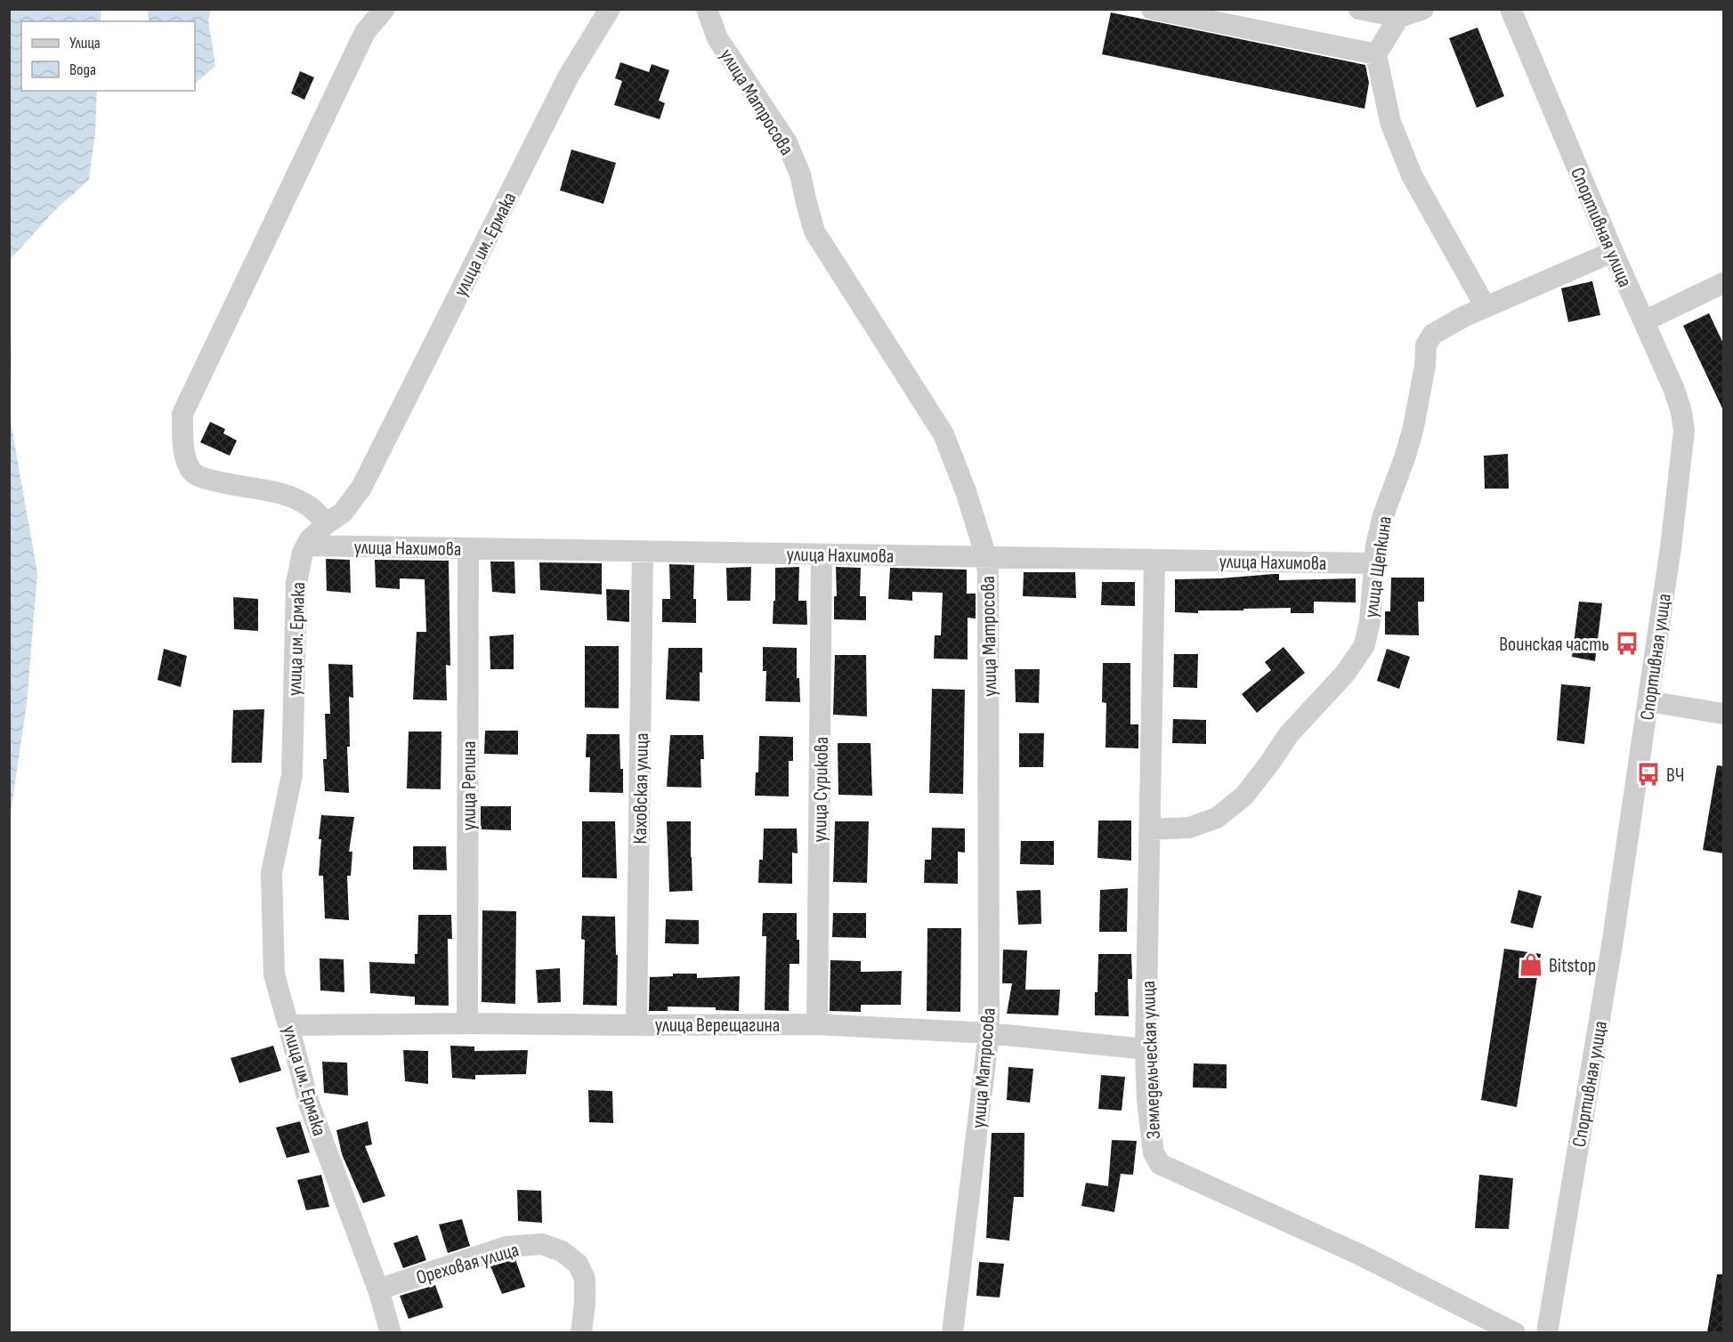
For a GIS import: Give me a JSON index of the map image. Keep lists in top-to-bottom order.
{
  "streets": {
    "street": [
      "улица Матросова",
      "Спортивная улица",
      "улица им. Ермака",
      "улица Нахимова",
      "улица Щепкина",
      "улица Репина",
      "Каховская улица",
      "улица Сурикова",
      "улица Верещагина",
      "Земледельческая улица",
      "Ореховая улица"
    ]
  },
  "crossings": [
    ["улица Матросова", "улица Нахимова"],
    ["улица Матросова", "улица Верещагина"],
    ["Спортивная улица", "улица Щепкина"],
    ["улица им. Ермака", "улица Нахимова"],
    ["улица им. Ермака", "улица Верещагина"],
    ["улица им. Ермака", "Ореховая улица"],
    ["улица Нахимова", "улица Щепкина"],
    ["улица Нахимова", "улица Репина"],
    ["улица Нахимова", "Каховская улица"],
    ["улица Нахимова", "улица Сурикова"],
    ["улица Нахимова", "Земледельческая улица"],
    ["улица Щепкина", "Земледельческая улица"],
    ["улица Репина", "улица Верещагина"],
    ["Каховская улица", "улица Верещагина"],
    ["улица Сурикова", "улица Верещагина"],
    ["улица Верещагина", "Земледельческая улица"]
  ],
  "places": {
    "bus stop": ["Воинская часть", "ВЧ"],
    "shop": ["Bitstop"]
  },
  "legend": ["Улица", "Вода"]
}
